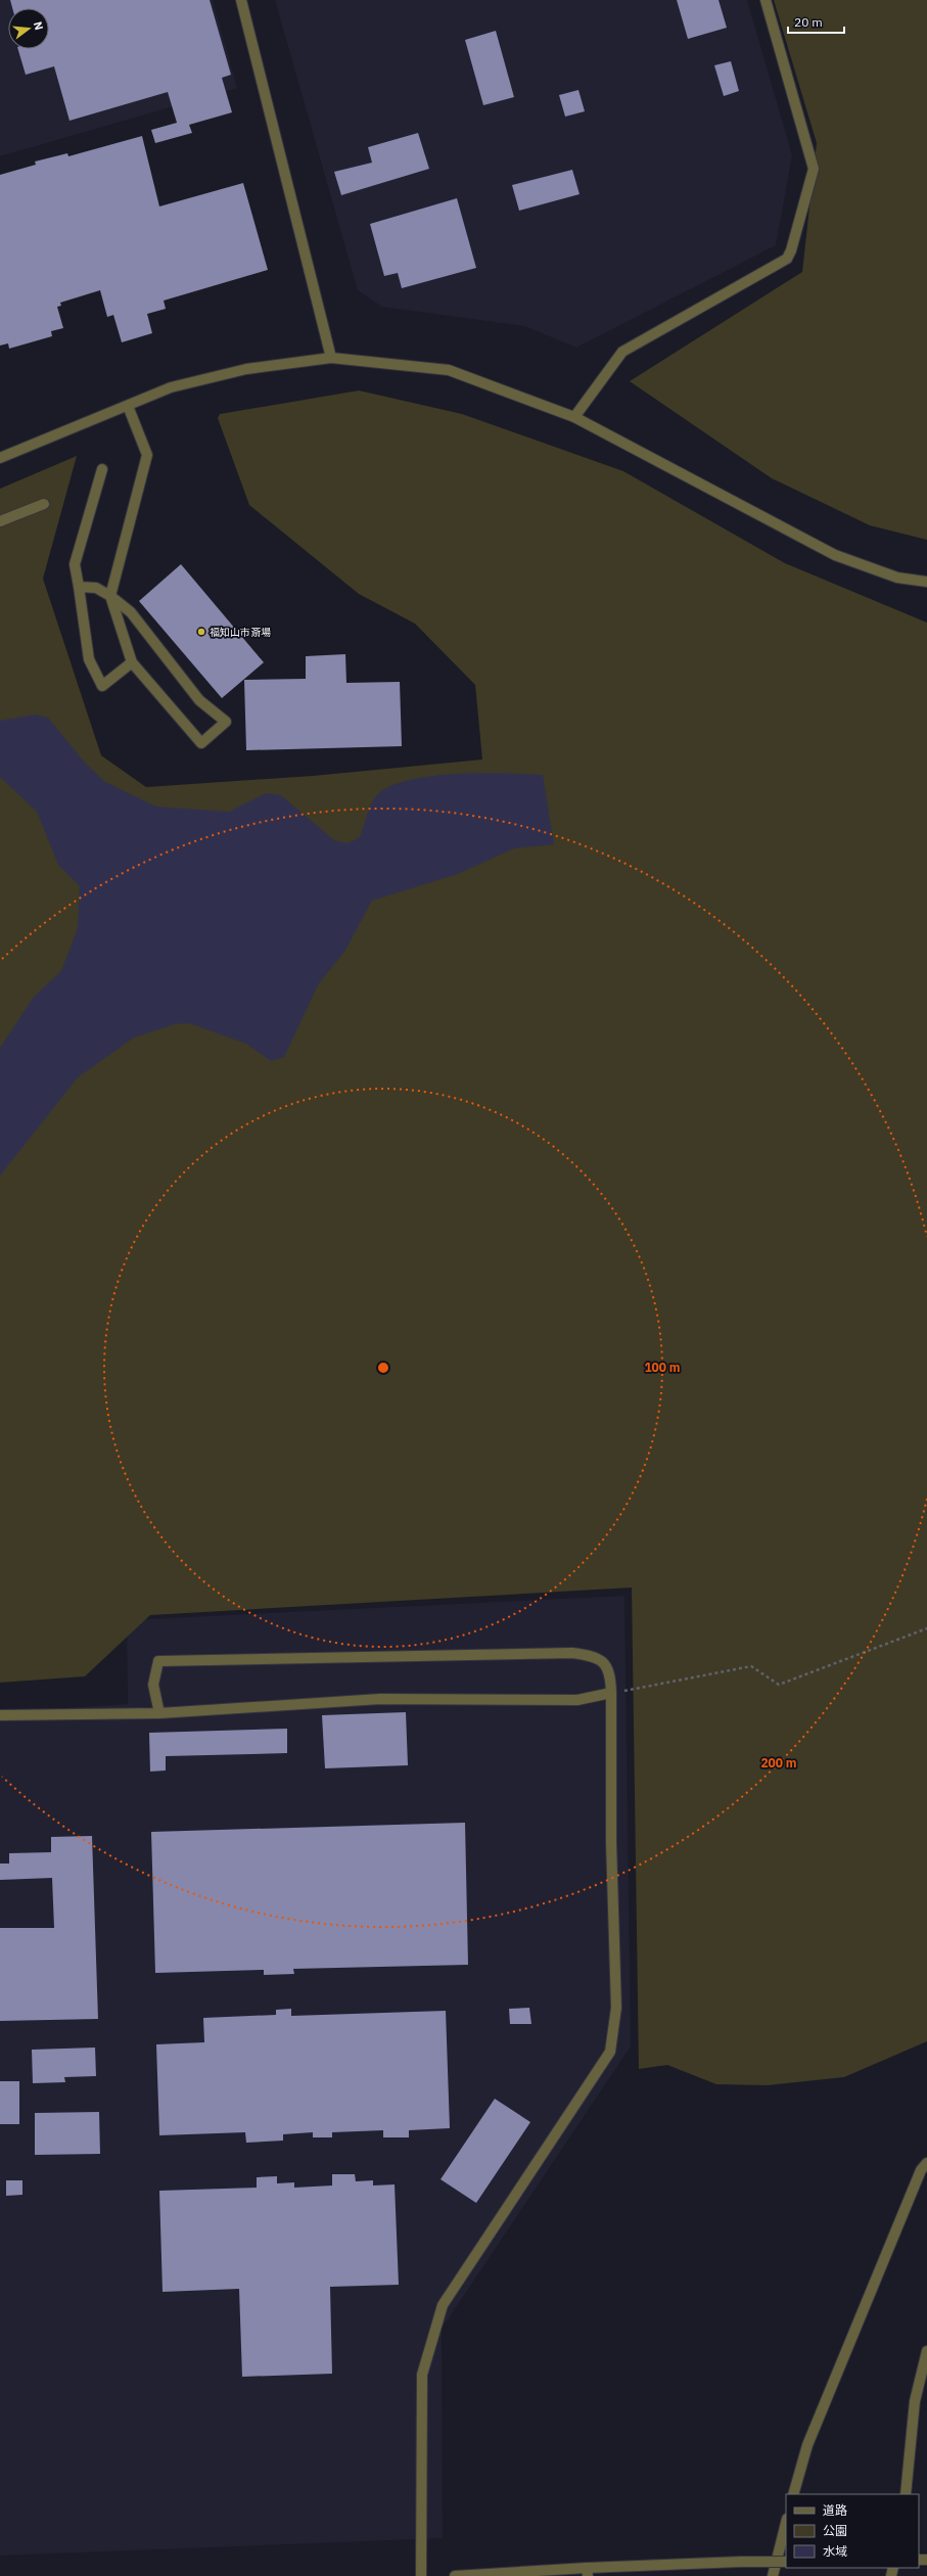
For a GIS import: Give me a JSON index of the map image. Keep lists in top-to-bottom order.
{
  "places": ["福知山市斎場"],
  "legend": ["道路", "公園", "水域"],
  "scale_bar": "20 m",
  "north": "right",
  "rings": ["100 m", "200 m"]
}
